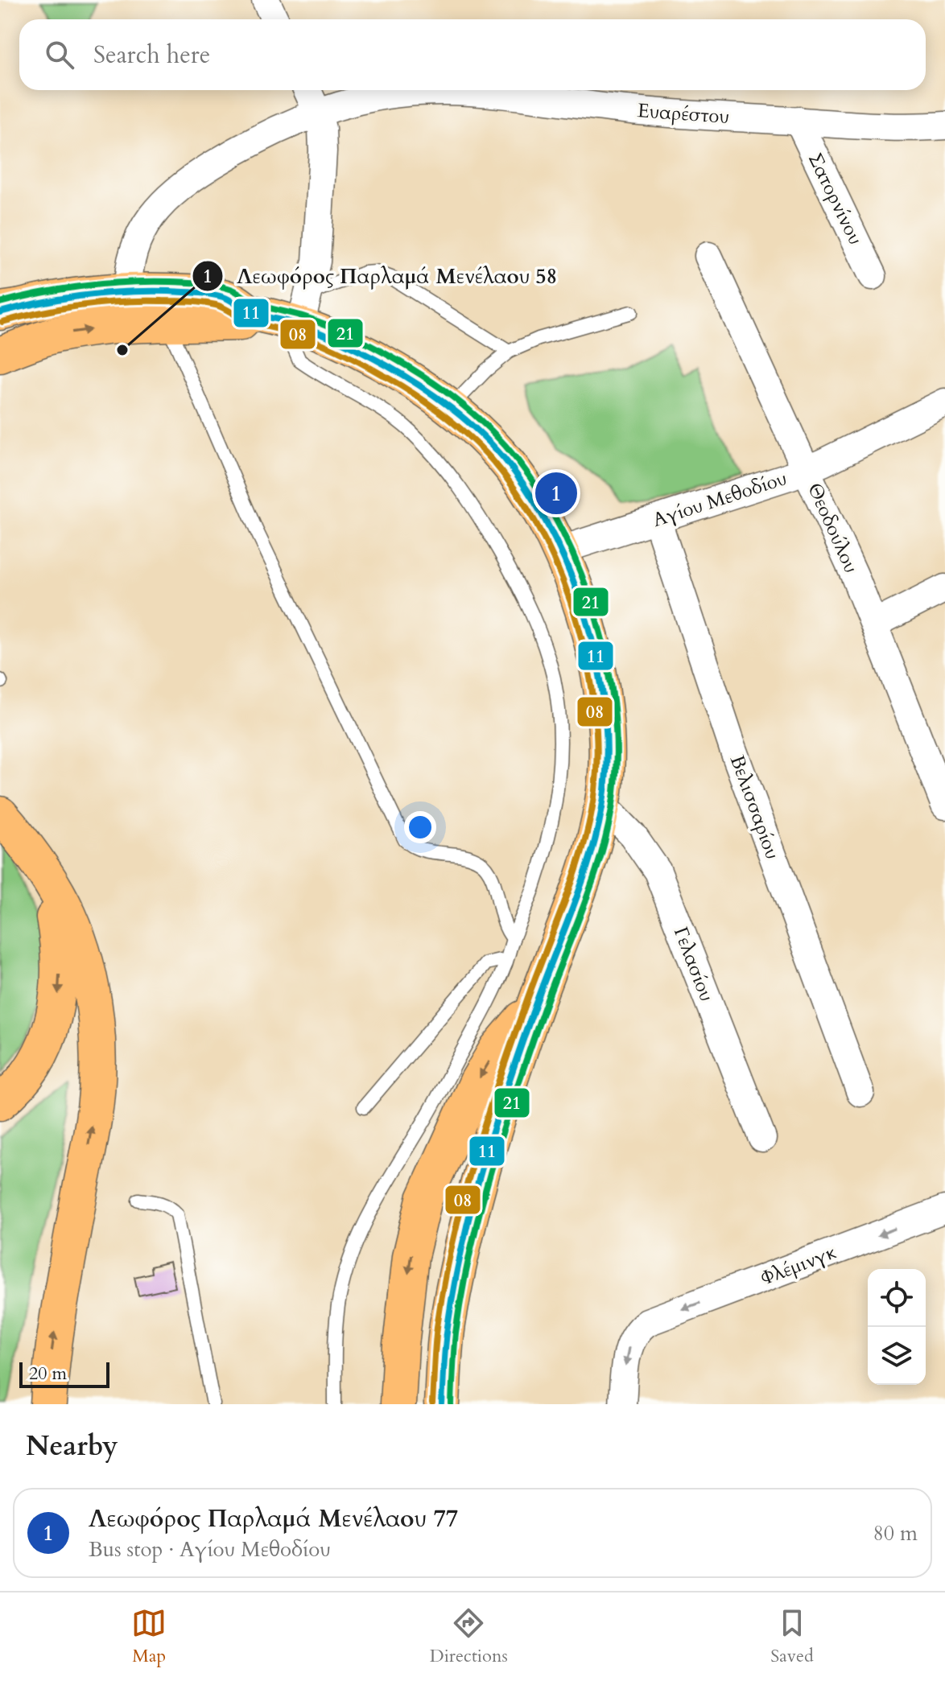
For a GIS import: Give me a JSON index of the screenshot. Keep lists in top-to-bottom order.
{
  "streets": {
    "street": [
      "Ευαρέστου",
      "Σατορνίνου",
      "Αγίου Μεθοδίου",
      "Θεοδούλου",
      "Βελισσαρίου",
      "Γελασίου",
      "Φλέμινγκ"
    ]
  },
  "crossings": [
    ["Ευαρέστου", "Σατορνίνου"],
    ["Αγίου Μεθοδίου", "Θεοδούλου"],
    ["Αγίου Μεθοδίου", "Βελισσαρίου"]
  ],
  "one_way": ["Φλέμινγκ"],
  "places": ["Λεωφόρος Παρλαμά Μενέλαου 58"],
  "lines": ["transit line 21", "transit line 11", "transit line 08"],
  "scale_bar": "20 m",
  "page": {
    "search": "Search here",
    "pins": "1",
    "scale": "20 m",
    "heading": "Nearby",
    "list": [
      {
        "mark": "1",
        "name": "Λεωφόρος Παρλαμά Μενέλαου 77",
        "note": "Bus stop · Αγίου Μεθοδίου",
        "value": "80 m"
      }
    ],
    "nav": ["Map", "Directions", "Saved"]
  }
}
